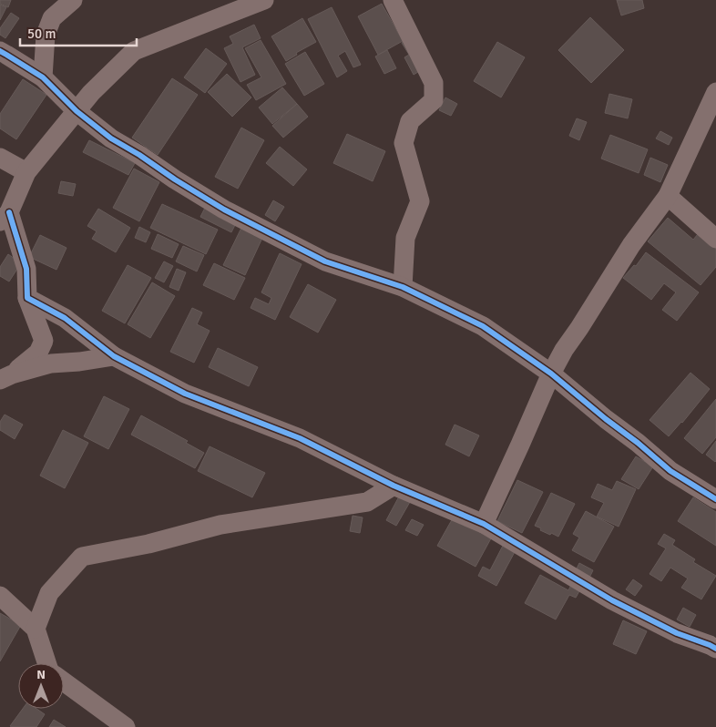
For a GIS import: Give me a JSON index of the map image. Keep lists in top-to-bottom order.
{
  "scale_bar": "50 m",
  "north": "top"
}
